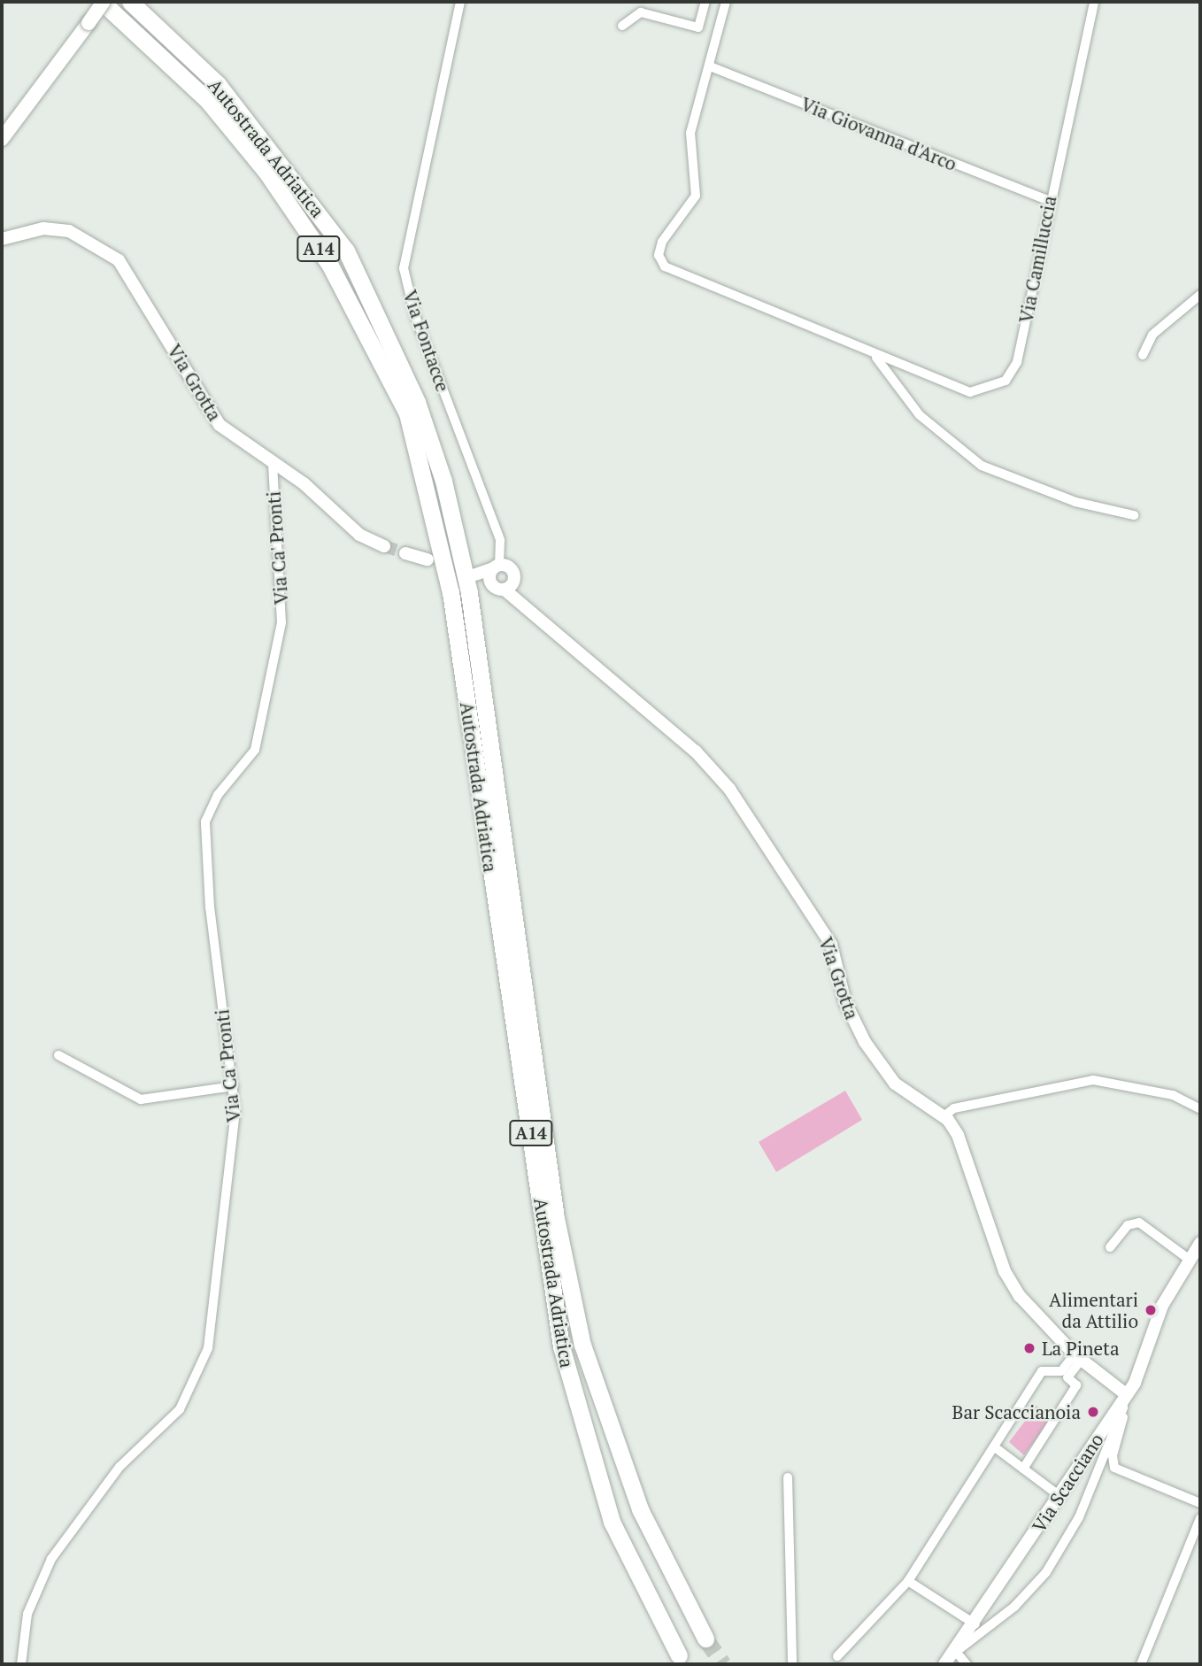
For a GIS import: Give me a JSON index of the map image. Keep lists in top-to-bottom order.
{
  "streets": {
    "highway": ["Autostrada Adriatica", "A14"],
    "street": [
      "Via Giovanna d'Arco",
      "Via Camilluccia",
      "Via Fontacce",
      "Via Grotta",
      "Via Ca' Pronti",
      "Via Scacciano"
    ]
  },
  "crossings": [
    ["Via Giovanna d'Arco", "Via Camilluccia"],
    ["Via Fontacce", "Via Grotta"],
    ["Via Grotta", "Via Ca' Pronti"],
    ["Via Grotta", "Via Scacciano"]
  ],
  "places": ["Alimentari da Attilio", "La Pineta", "Bar Scaccianoia"]
}
